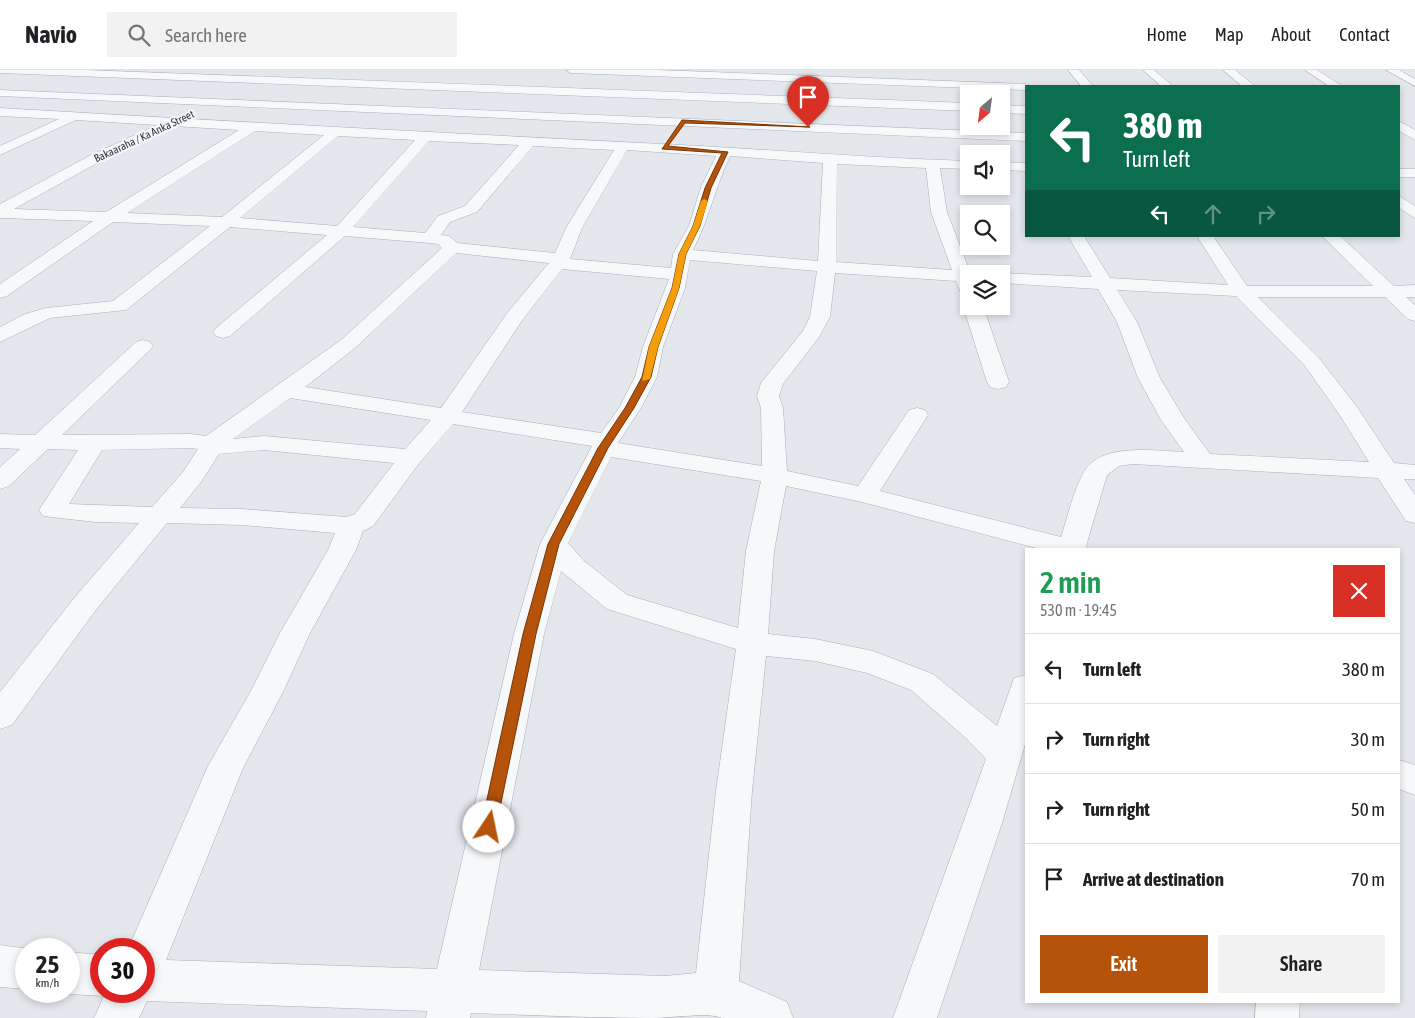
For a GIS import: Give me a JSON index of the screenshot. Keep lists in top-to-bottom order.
{
  "streets": {
    "street": ["Bakaaraha / Ka Anka Street"]
  },
  "north": "bottom left",
  "page": {
    "header": "Navio",
    "search": "Search here",
    "nav": [
      "Home",
      "Map",
      "About",
      "Contact"
    ],
    "turn": ["380 m", "Turn left"],
    "heading": ["2 min", "530 m · 19:45"],
    "list": [
      {
        "name": "Turn left",
        "value": "380 m"
      },
      {
        "name": "Turn right",
        "value": "30 m"
      },
      {
        "name": "Turn right",
        "value": "50 m"
      },
      {
        "name": "Arrive at destination",
        "value": "70 m"
      }
    ],
    "buttons": ["Exit", "Share"],
    "speed": "25 km/h",
    "limit": "30"
  }
}
